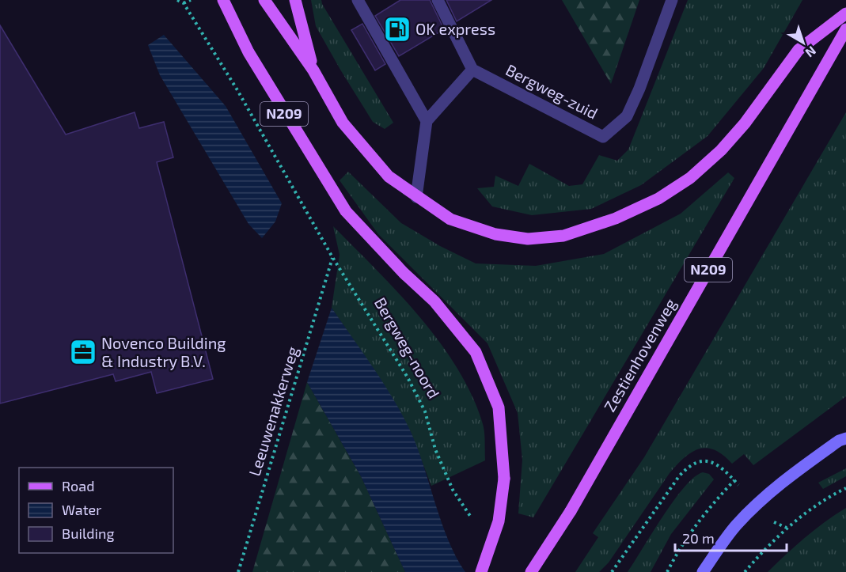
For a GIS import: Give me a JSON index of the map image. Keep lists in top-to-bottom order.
{
  "streets": {
    "main road": ["N209", "Zestienhovenweg"],
    "lane": ["Bergweg-zuid"],
    "path": ["Bergweg-noord", "Leeuwenakkerweg"]
  },
  "crossings": [
    ["Bergweg-noord", "Leeuwenakkerweg"]
  ],
  "places": {
    "fuel station": ["OK express"],
    "office": ["Novenco Building & Industry B.V."]
  },
  "legend": ["Road", "Water", "Building"],
  "scale_bar": "20 m",
  "north": "bottom right"
}
